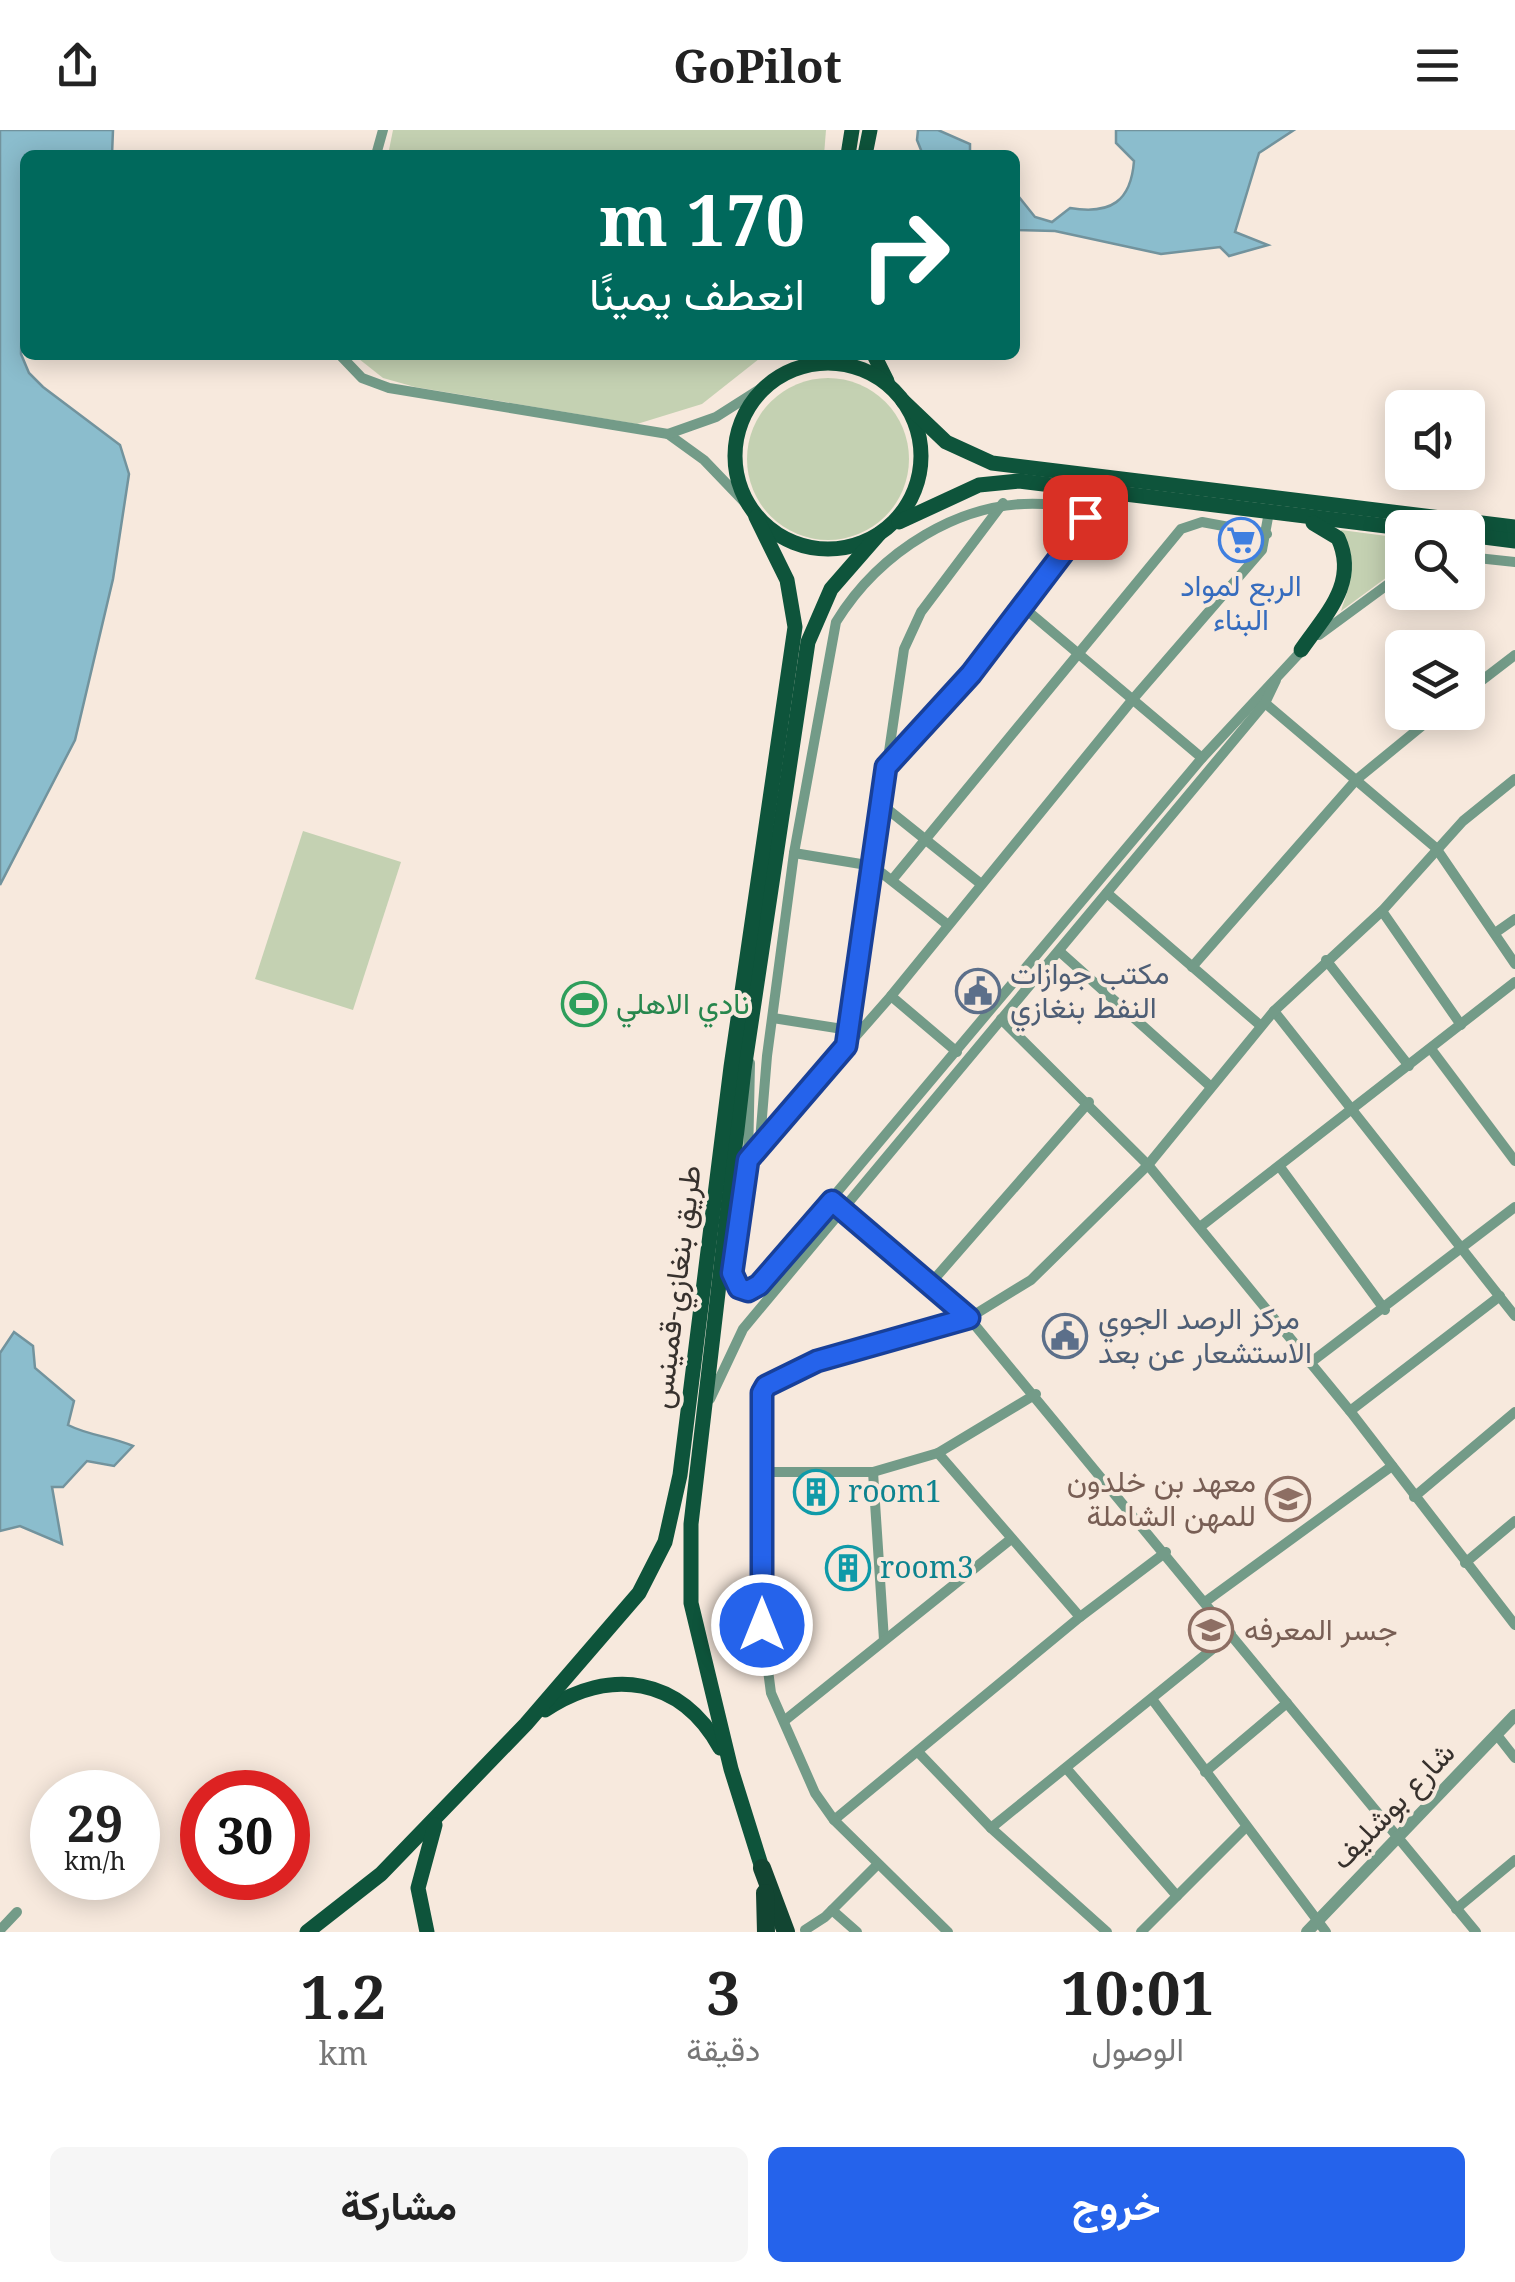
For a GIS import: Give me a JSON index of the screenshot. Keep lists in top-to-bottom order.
{
  "streets": {
    "main road": ["طريق بنغازي-قمينس"],
    "street": ["شارع بوشليف"]
  },
  "places": {
    "supermarket": ["الربع لمواد البناء"],
    "public building": ["مكتب جوازات النفط بنغازي", "مركز الرصد الجوي الاستشعار عن بعد"],
    "sports": ["نادي الاهلي"],
    "building": ["room1", "room3"],
    "school or university": ["معهد بن خلدون للمهن الشاملة", "جسر المعرفه"]
  },
  "page": {
    "header": "GoPilot",
    "turn": ["170 m", "انعطف يمينًا"],
    "speed": "29 km/h",
    "limit": "30",
    "eta": [
      "10:01",
      "الوصول",
      "3",
      "دقيقة",
      "1.2",
      "km"
    ],
    "buttons": ["خروج", "مشاركة"]
  }
}
